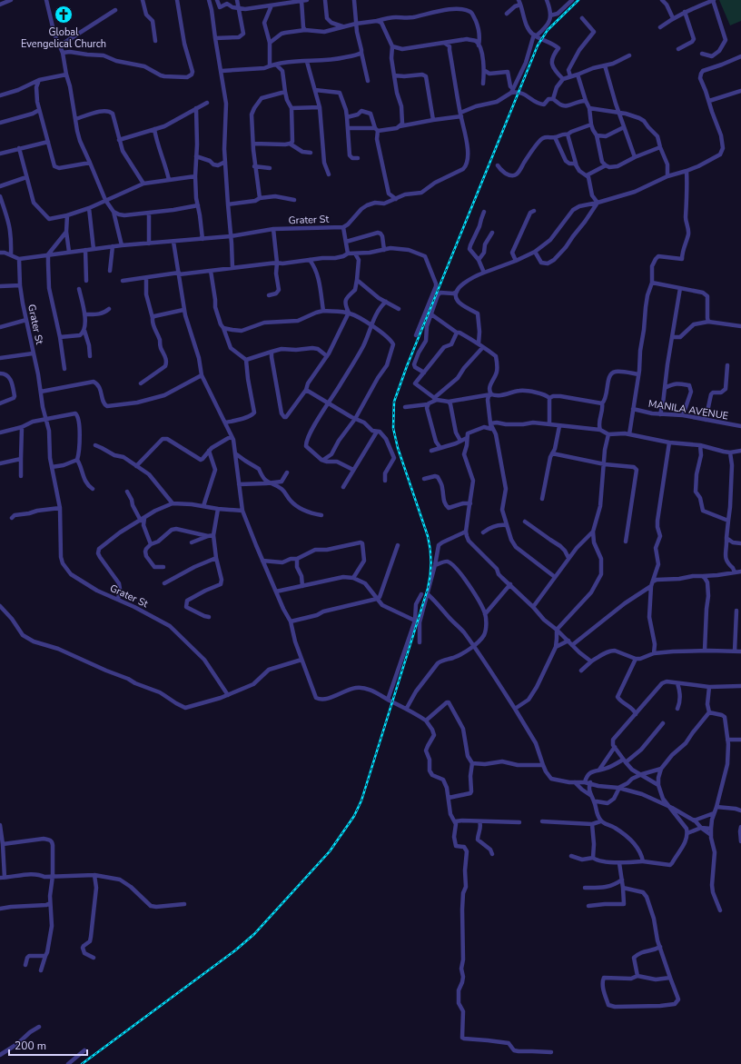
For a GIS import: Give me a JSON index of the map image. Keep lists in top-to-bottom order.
{
  "streets": {
    "street": ["Grater St", "MANILA AVENUE"]
  },
  "places": {
    "church": ["Global Evengelical Church"]
  },
  "scale_bar": "200 m"
}
